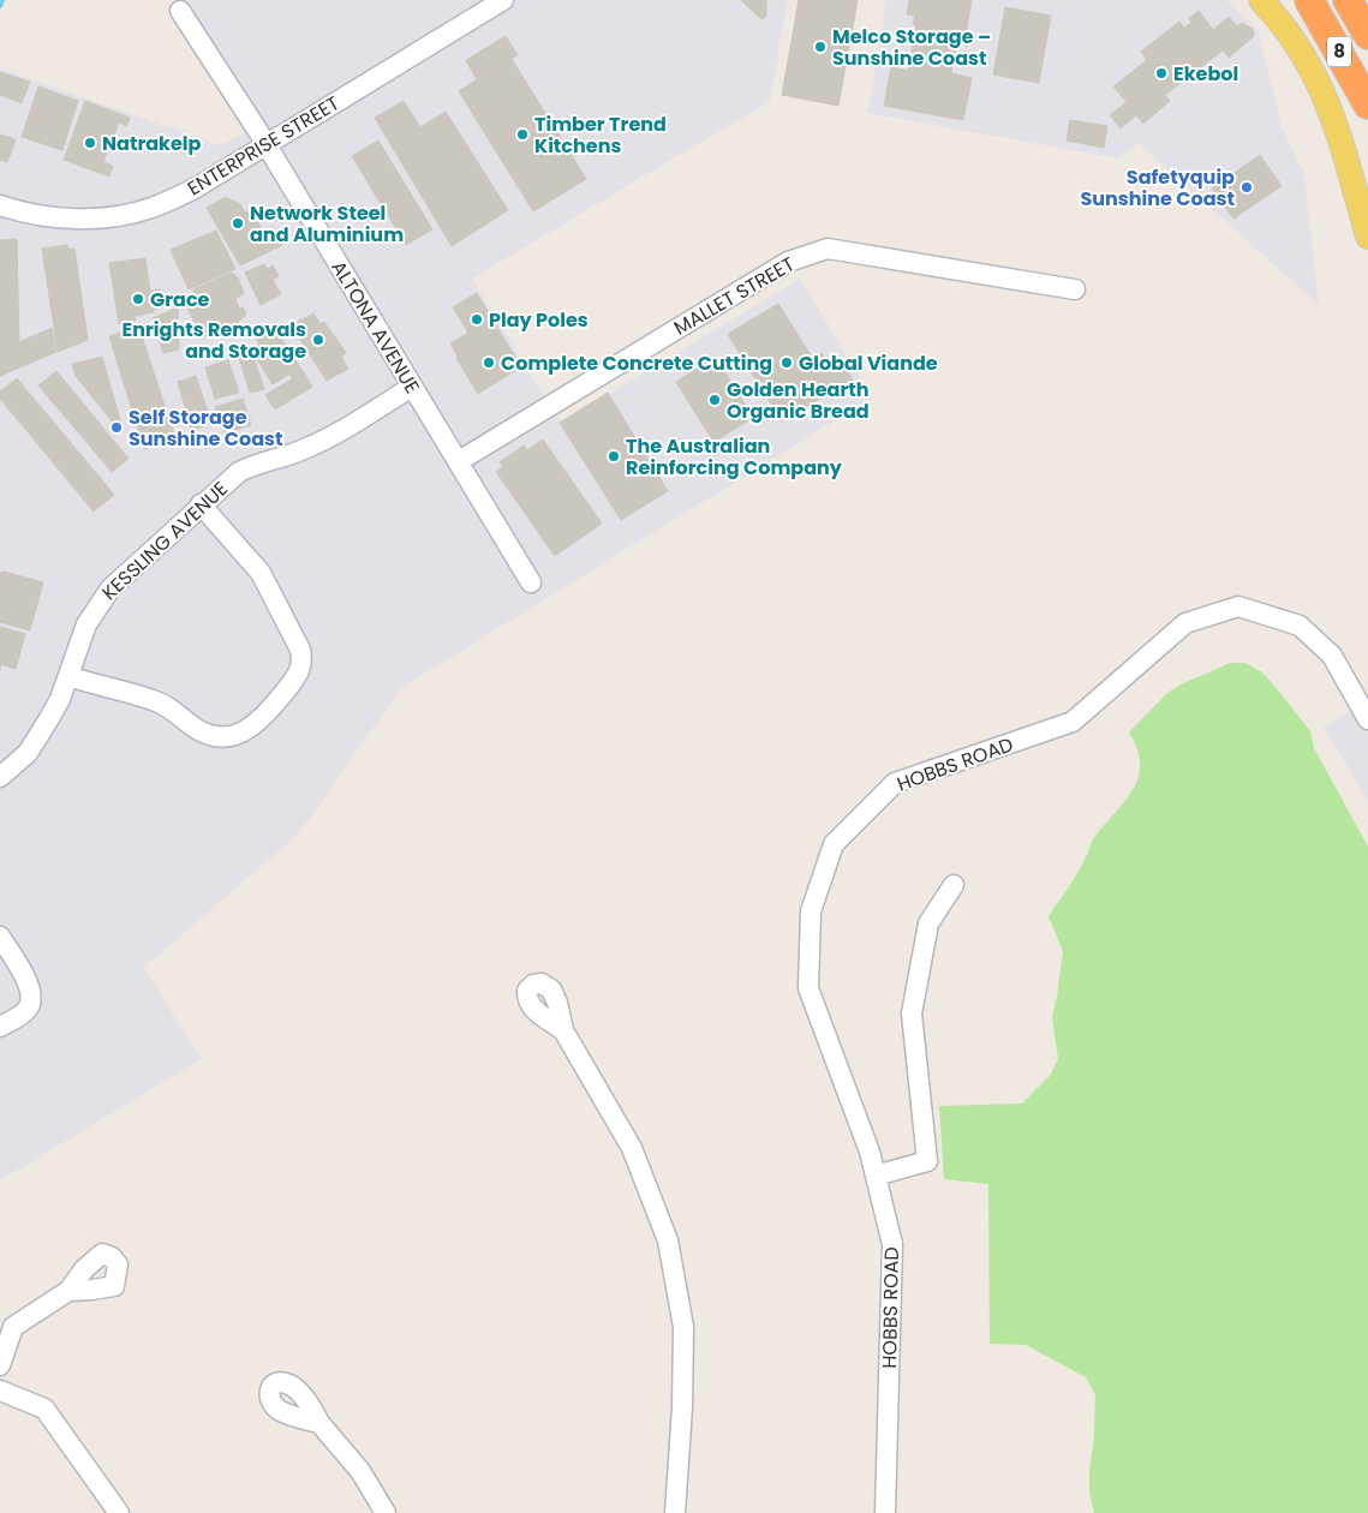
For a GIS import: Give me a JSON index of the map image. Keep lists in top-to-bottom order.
{
  "streets": {
    "highway": ["8"],
    "street": [
      "ENTERPRISE STREET",
      "MALLET STREET",
      "ALTONA AVENUE",
      "KESSLING AVENUE",
      "HOBBS ROAD"
    ]
  },
  "crossings": [
    ["ENTERPRISE STREET", "ALTONA AVENUE"],
    ["MALLET STREET", "ALTONA AVENUE"],
    ["ALTONA AVENUE", "KESSLING AVENUE"]
  ],
  "places": [
    "Melco Storage – Sunshine Coast",
    "Ekebol",
    "Timber Trend Kitchens",
    "Natrakelp",
    "Safetyquip Sunshine Coast",
    "Network Steel and Aluminium",
    "Grace",
    "Play Poles",
    "Enrights Removals and Storage",
    "Complete Concrete Cutting",
    "Global Viande",
    "Golden Hearth Organic Bread",
    "Self Storage Sunshine Coast",
    "The Australian Reinforcing Company"
  ]
}
